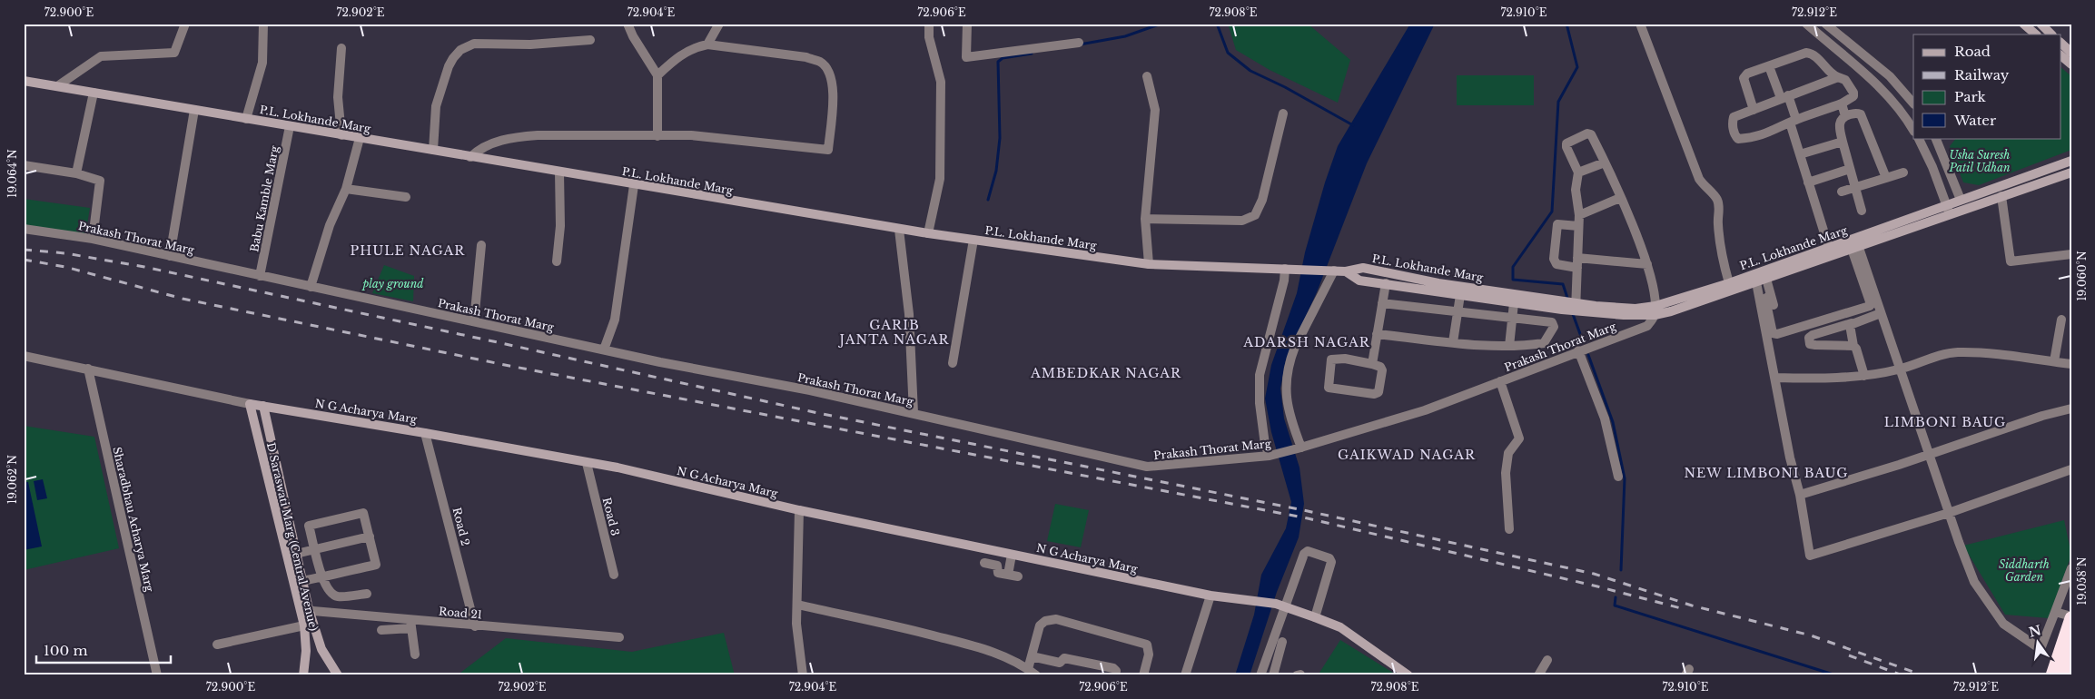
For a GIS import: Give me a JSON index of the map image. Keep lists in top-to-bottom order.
{
  "streets": {
    "main road": ["P.L. Lokhande Marg", "N G Acharya Marg", "D Saraswati Marg (Central Avenue)"],
    "street": [
      "Babu Kamble Marg",
      "Prakash Thorat Marg",
      "Road 3",
      "Sharadbhau Acharya Marg",
      "Road 2",
      "Road 21"
    ]
  },
  "crossings": [
    ["P.L. Lokhande Marg", "Babu Kamble Marg"],
    ["P.L. Lokhande Marg", "Prakash Thorat Marg"],
    ["Babu Kamble Marg", "Prakash Thorat Marg"],
    ["N G Acharya Marg", "Road 3"],
    ["N G Acharya Marg", "Sharadbhau Acharya Marg"],
    ["N G Acharya Marg", "Road 2"],
    ["N G Acharya Marg", "D Saraswati Marg (Central Avenue)"],
    ["Road 2", "Road 21"],
    ["D Saraswati Marg (Central Avenue)", "Road 21"]
  ],
  "districts": [
    "PHULE NAGAR",
    "GARIB JANTA NAGAR",
    "ADARSH NAGAR",
    "AMBEDKAR NAGAR",
    "LIMBONI BAUG",
    "GAIKWAD NAGAR",
    "NEW LIMBONI BAUG"
  ],
  "parks": ["Usha Suresh Patil Udhan", "play ground", "Siddharth Garden"],
  "legend": [
    "Road",
    "Railway",
    "Park",
    "Water"
  ],
  "scale_bar": "100 m",
  "north": "top",
  "coordinates": [
    "72.900°E",
    "72.902°E",
    "72.904°E",
    "72.906°E",
    "72.908°E",
    "72.910°E",
    "72.912°E",
    "19.064°N",
    "19.060°N",
    "19.062°N",
    "19.058°N"
  ]
}
